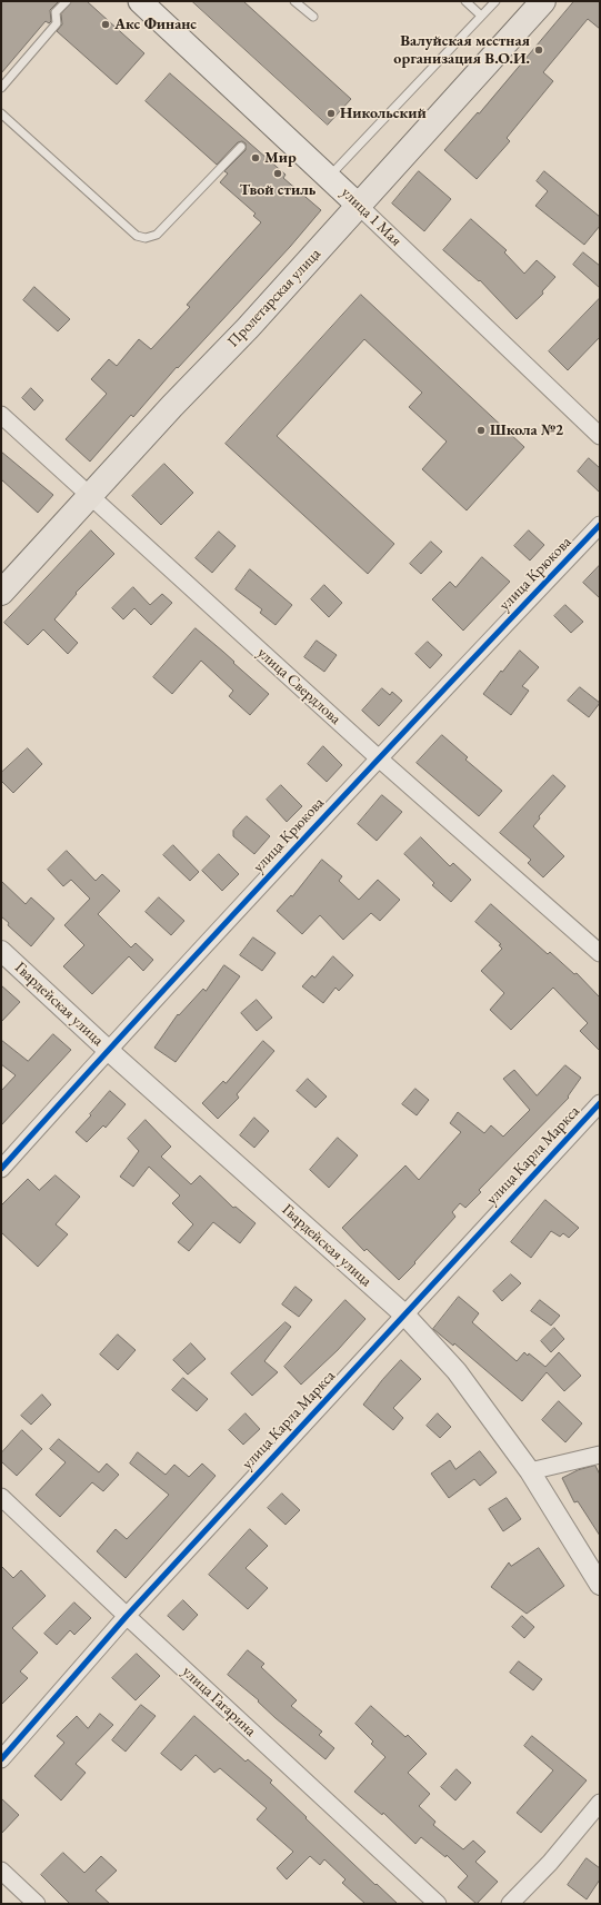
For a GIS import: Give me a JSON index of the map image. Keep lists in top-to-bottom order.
{
  "streets": {
    "main road": ["улица 1 Мая", "Пролетарская улица"],
    "street": [
      "улица Крюкова",
      "улица Свердлова",
      "Гвардейская улица",
      "улица Карла Маркса",
      "улица Гагарина"
    ]
  },
  "crossings": [
    ["улица 1 Мая", "Пролетарская улица"],
    ["Пролетарская улица", "улица Свердлова"],
    ["улица Крюкова", "улица Свердлова"],
    ["улица Крюкова", "Гвардейская улица"],
    ["Гвардейская улица", "улица Карла Маркса"],
    ["улица Карла Маркса", "улица Гагарина"]
  ],
  "places": [
    "Акс Финанс",
    "Валуйская местная организация В.О.И.",
    "Никольский",
    "Мир",
    "Твой стиль",
    "Школа №2"
  ]
}
